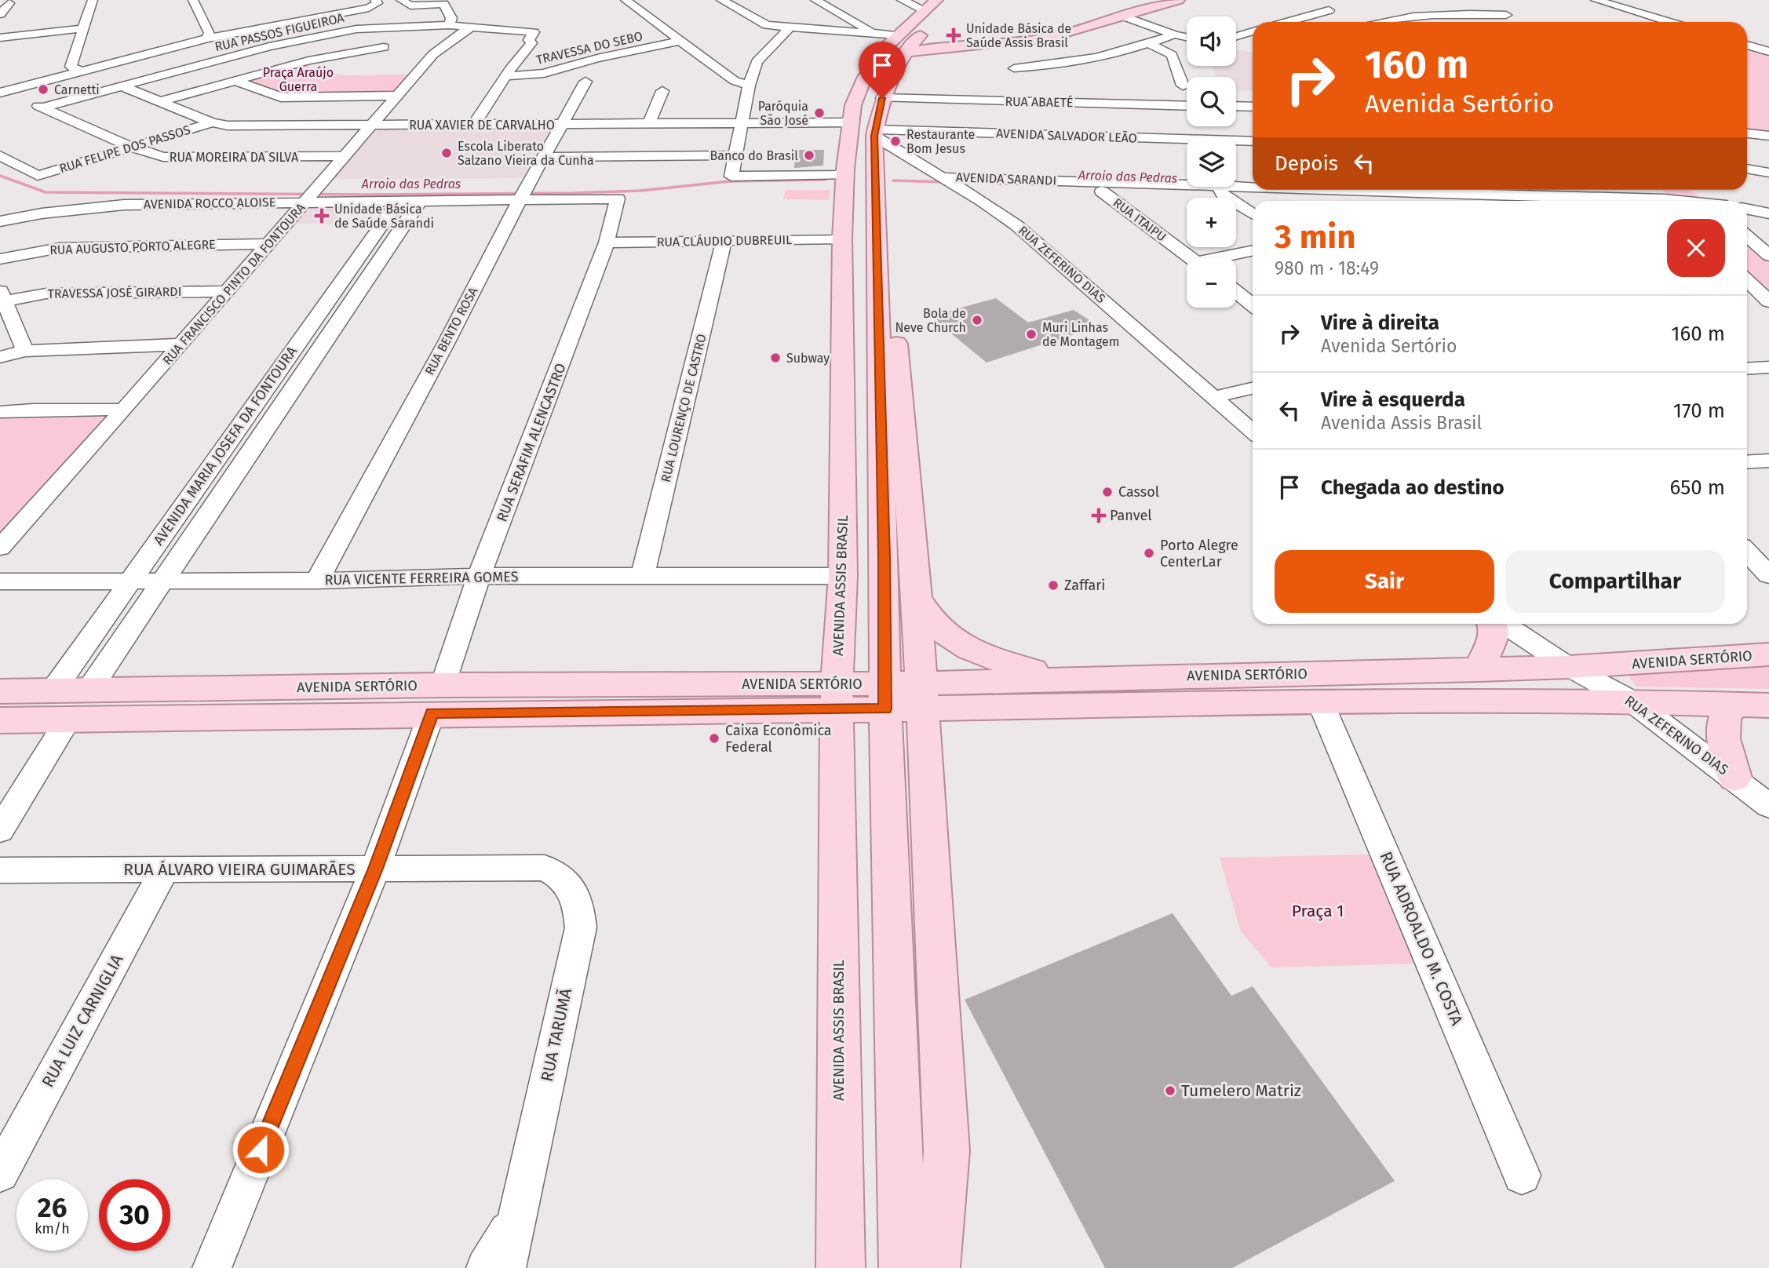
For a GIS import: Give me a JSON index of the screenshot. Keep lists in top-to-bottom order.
{
  "streets": {
    "main road": ["AVENIDA ASSIS BRASIL", "AVENIDA SERTÓRIO"],
    "street": [
      "RUA PASSOS FIGUEIROA",
      "TRAVESSA DO SEBO",
      "RUA ABAETÉ",
      "RUA XAVIER DE CARVALHO",
      "AVENIDA SALVADOR LEÃO",
      "RUA FELIPE DOS PASSOS",
      "RUA MOREIRA DA SILVA",
      "AVENIDA SARANDI",
      "AVENIDA ROCCO ALOISE",
      "RUA ITAIPU",
      "RUA CLÁUDIO DUBREUIL",
      "RUA AUGUSTO PORTO ALEGRE",
      "RUA ZEFERINO DIAS",
      "RUA FRANCISCO PINTO DA FONTOURA",
      "TRAVESSA JOSÉ GIRARDI",
      "RUA BENTO ROSA",
      "RUA LOURENÇO DE CASTRO",
      "RUA SERAFIM ALENCASTRO",
      "AVENIDA MARIA JOSEFA DA FONTOURA",
      "RUA VICENTE FERREIRA GOMES",
      "RUA ÁLVARO VIEIRA GUIMARÃES",
      "RUA ADROALDO M. COSTA",
      "RUA LUIZ CARNIGLIA",
      "RUA TARUMÃ"
    ]
  },
  "crossings": [
    ["RUA PASSOS FIGUEIROA", "TRAVESSA DO SEBO"],
    ["RUA PASSOS FIGUEIROA", "RUA XAVIER DE CARVALHO"],
    ["RUA PASSOS FIGUEIROA", "RUA MOREIRA DA SILVA"],
    ["RUA PASSOS FIGUEIROA", "RUA FRANCISCO PINTO DA FONTOURA"],
    ["RUA XAVIER DE CARVALHO", "RUA FELIPE DOS PASSOS"],
    ["RUA XAVIER DE CARVALHO", "RUA FRANCISCO PINTO DA FONTOURA"],
    ["RUA XAVIER DE CARVALHO", "RUA BENTO ROSA"],
    ["RUA XAVIER DE CARVALHO", "AVENIDA ASSIS BRASIL"],
    ["AVENIDA SALVADOR LEÃO", "RUA ZEFERINO DIAS"],
    ["RUA FELIPE DOS PASSOS", "RUA MOREIRA DA SILVA"],
    ["RUA MOREIRA DA SILVA", "RUA FRANCISCO PINTO DA FONTOURA"],
    ["AVENIDA SARANDI", "RUA ITAIPU"],
    ["AVENIDA SARANDI", "RUA ZEFERINO DIAS"],
    ["AVENIDA ROCCO ALOISE", "RUA FRANCISCO PINTO DA FONTOURA"],
    ["AVENIDA ROCCO ALOISE", "RUA BENTO ROSA"],
    ["AVENIDA ROCCO ALOISE", "RUA SERAFIM ALENCASTRO"],
    ["AVENIDA ROCCO ALOISE", "AVENIDA MARIA JOSEFA DA FONTOURA"],
    ["RUA CLÁUDIO DUBREUIL", "RUA LOURENÇO DE CASTRO"],
    ["RUA CLÁUDIO DUBREUIL", "RUA SERAFIM ALENCASTRO"],
    ["RUA CLÁUDIO DUBREUIL", "AVENIDA ASSIS BRASIL"],
    ["RUA AUGUSTO PORTO ALEGRE", "RUA FRANCISCO PINTO DA FONTOURA"],
    ["RUA ZEFERINO DIAS", "AVENIDA SERTÓRIO"],
    ["RUA FRANCISCO PINTO DA FONTOURA", "TRAVESSA JOSÉ GIRARDI"],
    ["RUA BENTO ROSA", "RUA VICENTE FERREIRA GOMES"],
    ["RUA LOURENÇO DE CASTRO", "RUA VICENTE FERREIRA GOMES"],
    ["RUA SERAFIM ALENCASTRO", "RUA VICENTE FERREIRA GOMES"],
    ["RUA SERAFIM ALENCASTRO", "AVENIDA SERTÓRIO"],
    ["RUA SERAFIM ALENCASTRO", "RUA ÁLVARO VIEIRA GUIMARÃES"],
    ["AVENIDA MARIA JOSEFA DA FONTOURA", "RUA VICENTE FERREIRA GOMES"],
    ["AVENIDA MARIA JOSEFA DA FONTOURA", "AVENIDA SERTÓRIO"],
    ["RUA VICENTE FERREIRA GOMES", "AVENIDA ASSIS BRASIL"],
    ["AVENIDA ASSIS BRASIL", "AVENIDA SERTÓRIO"],
    ["AVENIDA SERTÓRIO", "RUA ADROALDO M. COSTA"],
    ["RUA ÁLVARO VIEIRA GUIMARÃES", "RUA LUIZ CARNIGLIA"],
    ["RUA ÁLVARO VIEIRA GUIMARÃES", "RUA TARUMÃ"]
  ],
  "water": ["Arroio das Pedras"],
  "parks": ["Praça Araújo Guerra", "Praça 1"],
  "places": {
    "health": ["Unidade Básica de Saúde Assis Brasil", "Unidade Básica de Saúde Sarandi", "Panvel"],
    "other": [
      "Carnetti",
      "Paróquia São José",
      "Restaurante Bom Jesus",
      "Escola Liberato Salzano Vieira da Cunha",
      "Banco do Brasil",
      "Bola de Neve Church",
      "Muri Linhas de Montagem",
      "Subway",
      "Cassol",
      "Porto Alegre CenterLar",
      "Zaffari",
      "Caixa Econômica Federal",
      "Tumelero Matriz"
    ]
  },
  "page": {
    "map_buttons": ["+", "−"],
    "turn": ["160 m", "Avenida Sertório"],
    "then": "Depois",
    "heading": ["3 min", "980 m · 18:49"],
    "list": [
      {
        "name": "Vire à direita",
        "note": "Avenida Sertório",
        "value": "160 m"
      },
      {
        "name": "Vire à esquerda",
        "note": "Avenida Assis Brasil",
        "value": "170 m"
      },
      {
        "name": "Chegada ao destino",
        "value": "650 m"
      }
    ],
    "buttons": ["Sair", "Compartilhar"],
    "speed": "26 km/h",
    "limit": "30"
  }
}
